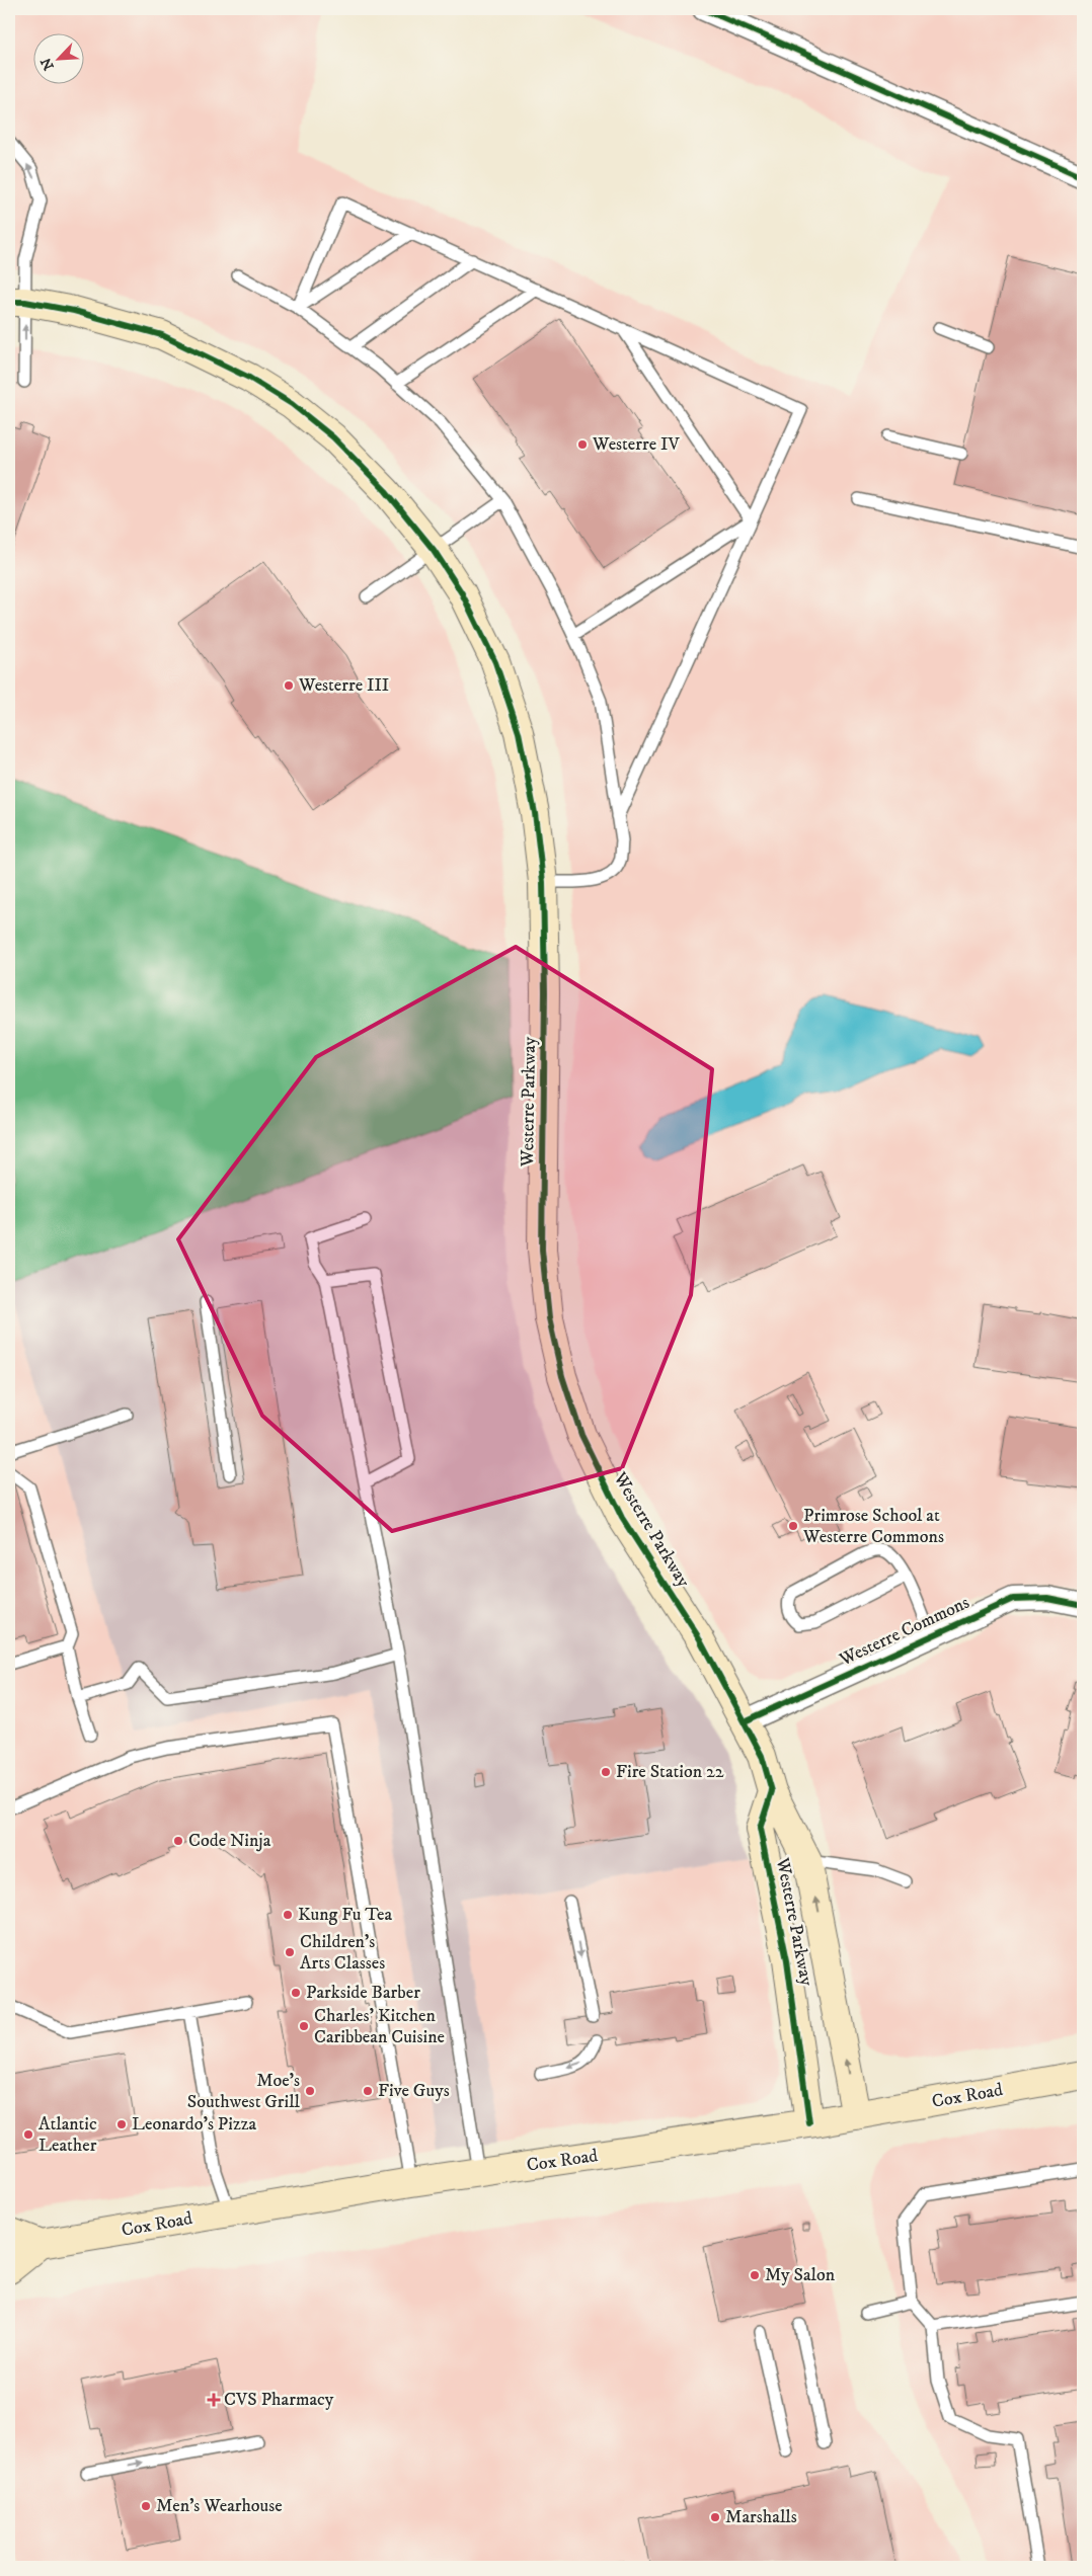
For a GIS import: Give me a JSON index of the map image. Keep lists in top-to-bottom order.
{
  "streets": {
    "street": ["Westerre Parkway", "Westerre Commons", "Cox Road"]
  },
  "crossings": [
    ["Westerre Parkway", "Westerre Commons"],
    ["Westerre Parkway", "Cox Road"]
  ],
  "places": {
    "other": [
      "Westerre IV",
      "Westerre III",
      "Primrose School at Westerre Commons",
      "Fire Station 22",
      "Code Ninja",
      "Kung Fu Tea",
      "Children’s Arts Classes",
      "Parkside Barber",
      "Charles' Kitchen Caribbean Cuisine",
      "Moe's Southwest Grill",
      "Five Guys",
      "Leonardo's Pizza",
      "Atlantic Leather",
      "My Salon",
      "Men's Wearhouse",
      "Marshalls"
    ],
    "health": ["CVS Pharmacy"]
  },
  "north": "bottom left"
}
